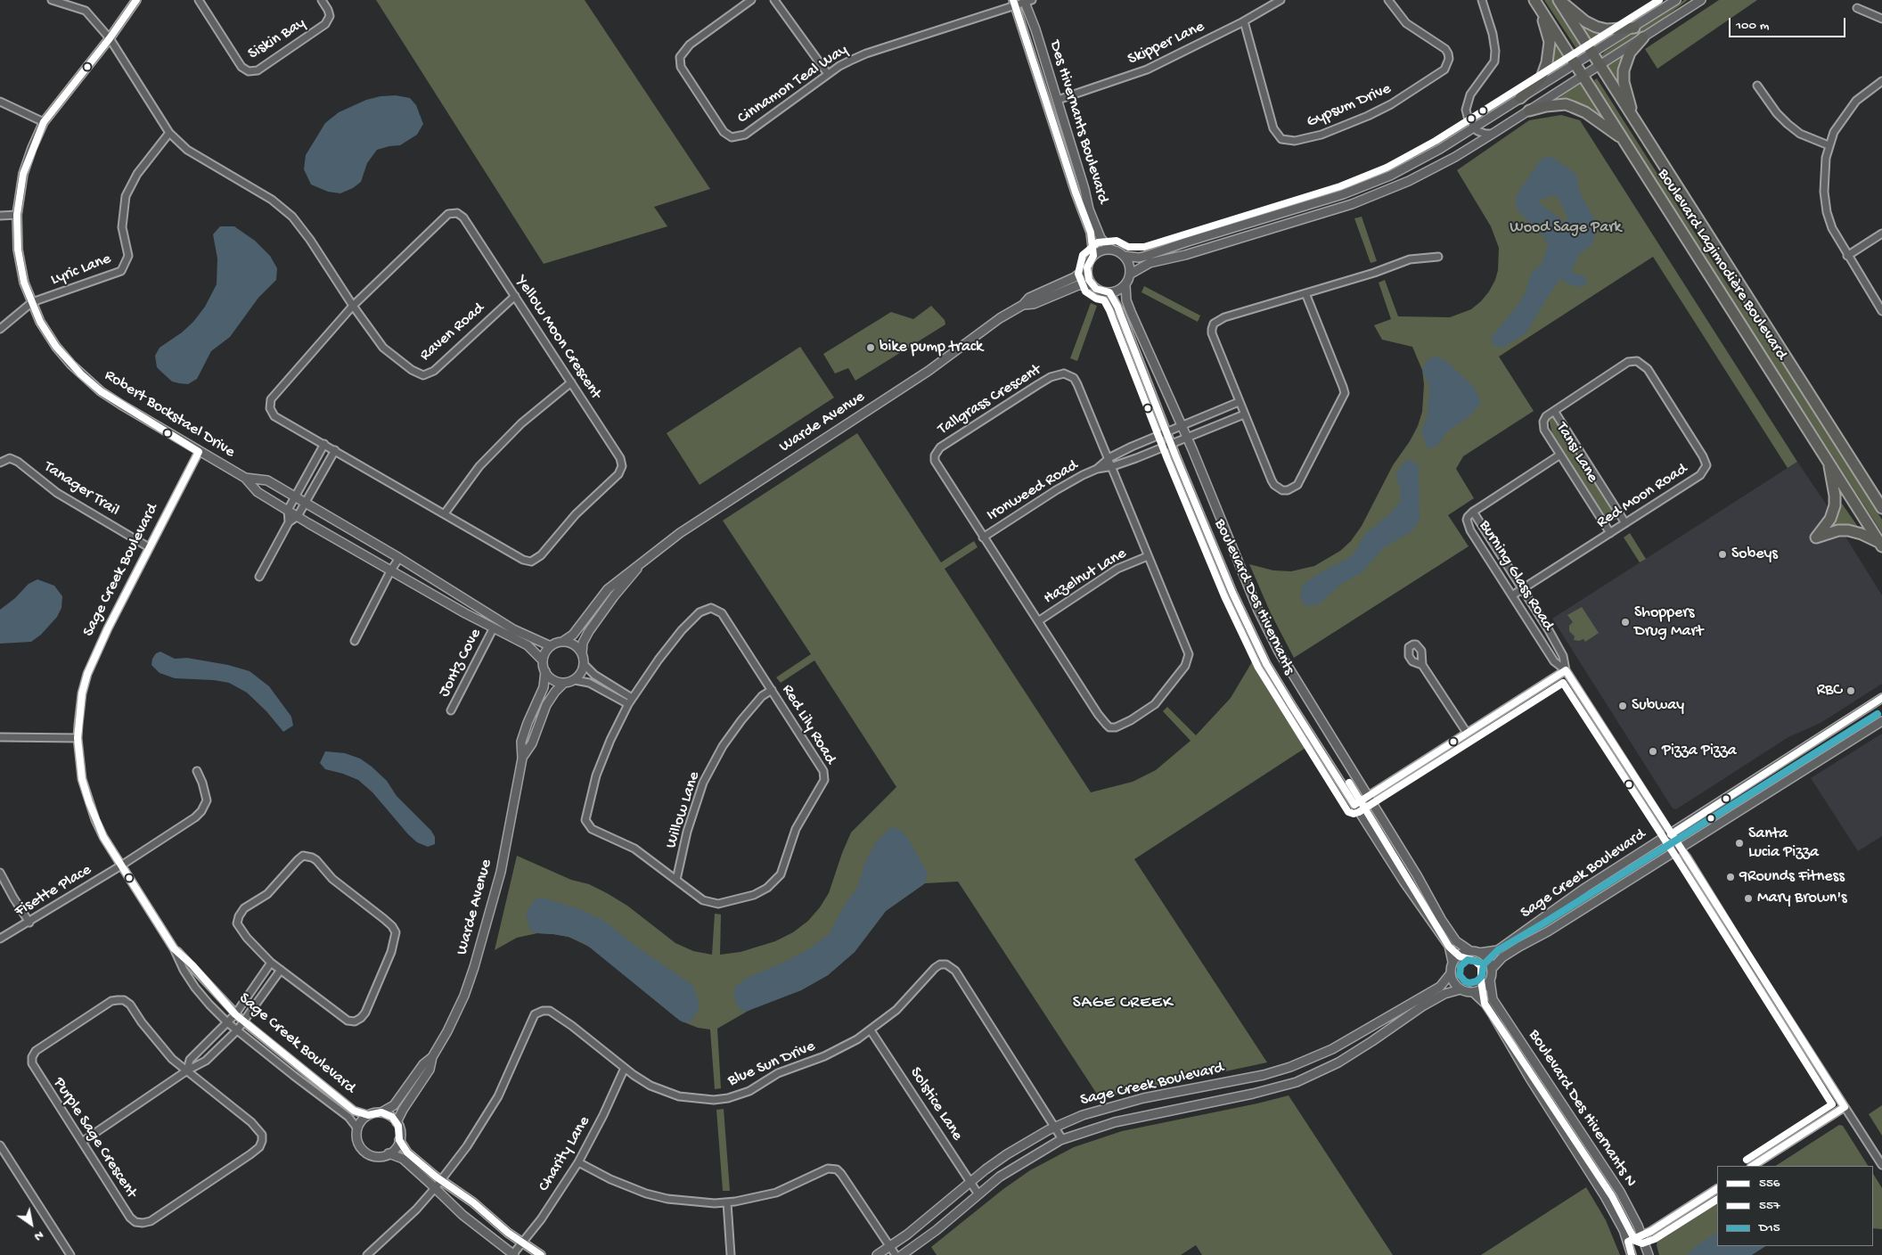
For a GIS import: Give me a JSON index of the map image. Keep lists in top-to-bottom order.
{
  "streets": {
    "main road": ["Boulevard Lagimodière Boulevard"],
    "street": [
      "Siskin Bay",
      "Skipper Lane",
      "Cinnamon Teal Way",
      "Gypsum Drive",
      "Des Hivernants Boulevard",
      "Lyric Lane",
      "Raven Road",
      "Yellow Moon Crescent",
      "Tallgrass Crescent",
      "Robert Bockstael Drive",
      "Warde Avenue",
      "Tansi Lane",
      "Tanager Trail",
      "Ironweed Road",
      "Red Moon Road",
      "Sage Creek Boulevard",
      "Burning Glass Road",
      "Hazelnut Lane",
      "Boulevard Des Hivernants",
      "Jontz Cove",
      "Red Lily Road",
      "Willow Lane",
      "Fisette Place",
      "Blue Sun Drive",
      "Solstice Lane",
      "Boulevard Des Hivernants N",
      "Purple Sage Crescent",
      "Charity Lane"
    ]
  },
  "crossings": [
    ["Skipper Lane", "Gypsum Drive"],
    ["Skipper Lane", "Des Hivernants Boulevard"],
    ["Cinnamon Teal Way", "Des Hivernants Boulevard"],
    ["Des Hivernants Boulevard", "Warde Avenue"],
    ["Des Hivernants Boulevard", "Boulevard Des Hivernants"],
    ["Lyric Lane", "Robert Bockstael Drive"],
    ["Raven Road", "Yellow Moon Crescent"],
    ["Tallgrass Crescent", "Ironweed Road"],
    ["Tallgrass Crescent", "Hazelnut Lane"],
    ["Robert Bockstael Drive", "Warde Avenue"],
    ["Robert Bockstael Drive", "Sage Creek Boulevard"],
    ["Robert Bockstael Drive", "Jontz Cove"],
    ["Warde Avenue", "Sage Creek Boulevard"],
    ["Warde Avenue", "Boulevard Des Hivernants"],
    ["Tansi Lane", "Red Moon Road"],
    ["Tanager Trail", "Sage Creek Boulevard"],
    ["Ironweed Road", "Boulevard Des Hivernants"],
    ["Red Moon Road", "Burning Glass Road"],
    ["Sage Creek Boulevard", "Burning Glass Road"],
    ["Sage Creek Boulevard", "Boulevard Des Hivernants"],
    ["Sage Creek Boulevard", "Fisette Place"],
    ["Sage Creek Boulevard", "Blue Sun Drive"],
    ["Sage Creek Boulevard", "Solstice Lane"],
    ["Sage Creek Boulevard", "Boulevard Des Hivernants N"],
    ["Boulevard Des Hivernants", "Boulevard Des Hivernants N"],
    ["Red Lily Road", "Willow Lane"],
    ["Blue Sun Drive", "Solstice Lane"],
    ["Blue Sun Drive", "Charity Lane"]
  ],
  "districts": ["SAGE CREEK"],
  "parks": ["Wood Sage Park"],
  "places": [
    "bike pump track",
    "Sobeys",
    "Shoppers Drug Mart",
    "RBC",
    "Subway",
    "Pizza Pizza",
    "Santa Lucia Pizza",
    "9Rounds Fitness",
    "Mary Brown's"
  ],
  "lines": ["transit line 556", "transit line 557", "transit line D15"],
  "legend": ["556", "557", "D15"],
  "scale_bar": "100 m",
  "north": "bottom right"
}
